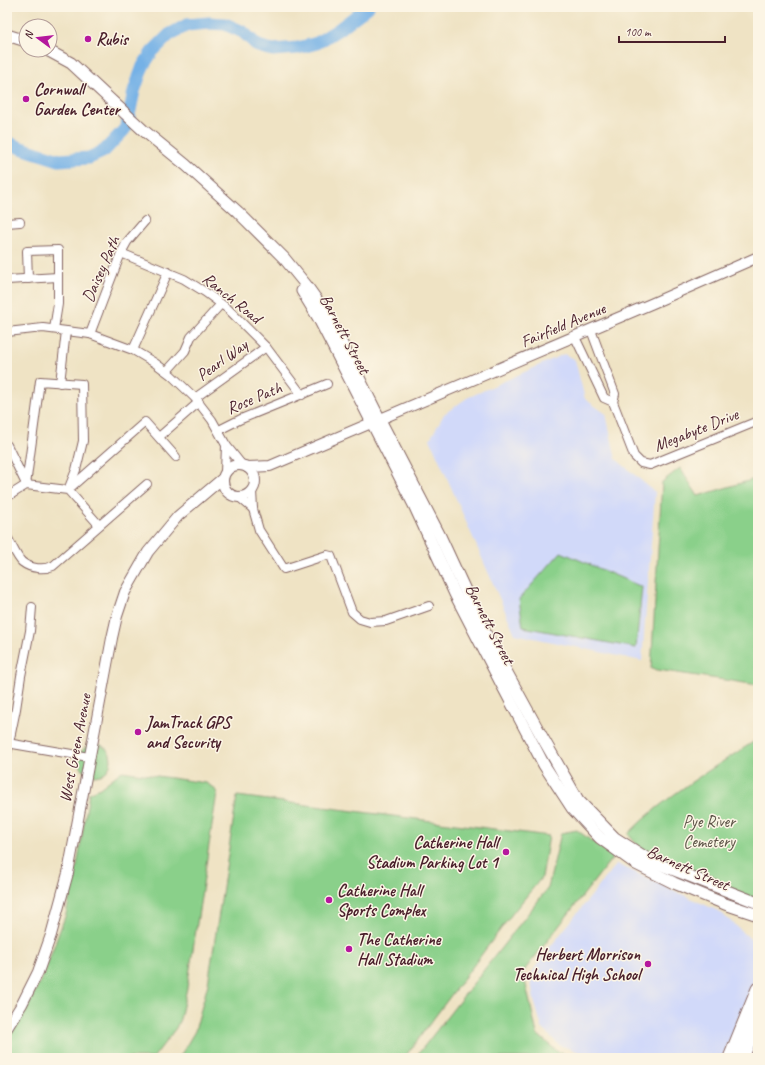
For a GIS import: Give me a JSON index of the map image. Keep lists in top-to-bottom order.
{
  "streets": {
    "main road": ["Barnett Street"],
    "street": [
      "Daisey Path",
      "Ranch Road",
      "Fairfield Avenue",
      "Pearl Way",
      "Rose Path",
      "Megabyte Drive",
      "West Green Avenue"
    ]
  },
  "crossings": [
    ["Daisey Path", "Ranch Road"],
    ["Ranch Road", "Pearl Way"],
    ["Ranch Road", "Rose Path"],
    ["Fairfield Avenue", "Barnett Street"],
    ["Fairfield Avenue", "Megabyte Drive"]
  ],
  "parks": ["Pye River Cemetery"],
  "places": [
    "Rubis",
    "Cornwall Garden Center",
    "JamTrack GPS and Security",
    "Catherine Hall Stadium Parking Lot 1",
    "Catherine Hall Sports Complex",
    "The Catherine Hall Stadium",
    "Herbert Morrison Technical High School"
  ],
  "scale_bar": "100 m",
  "north": "left"
}
